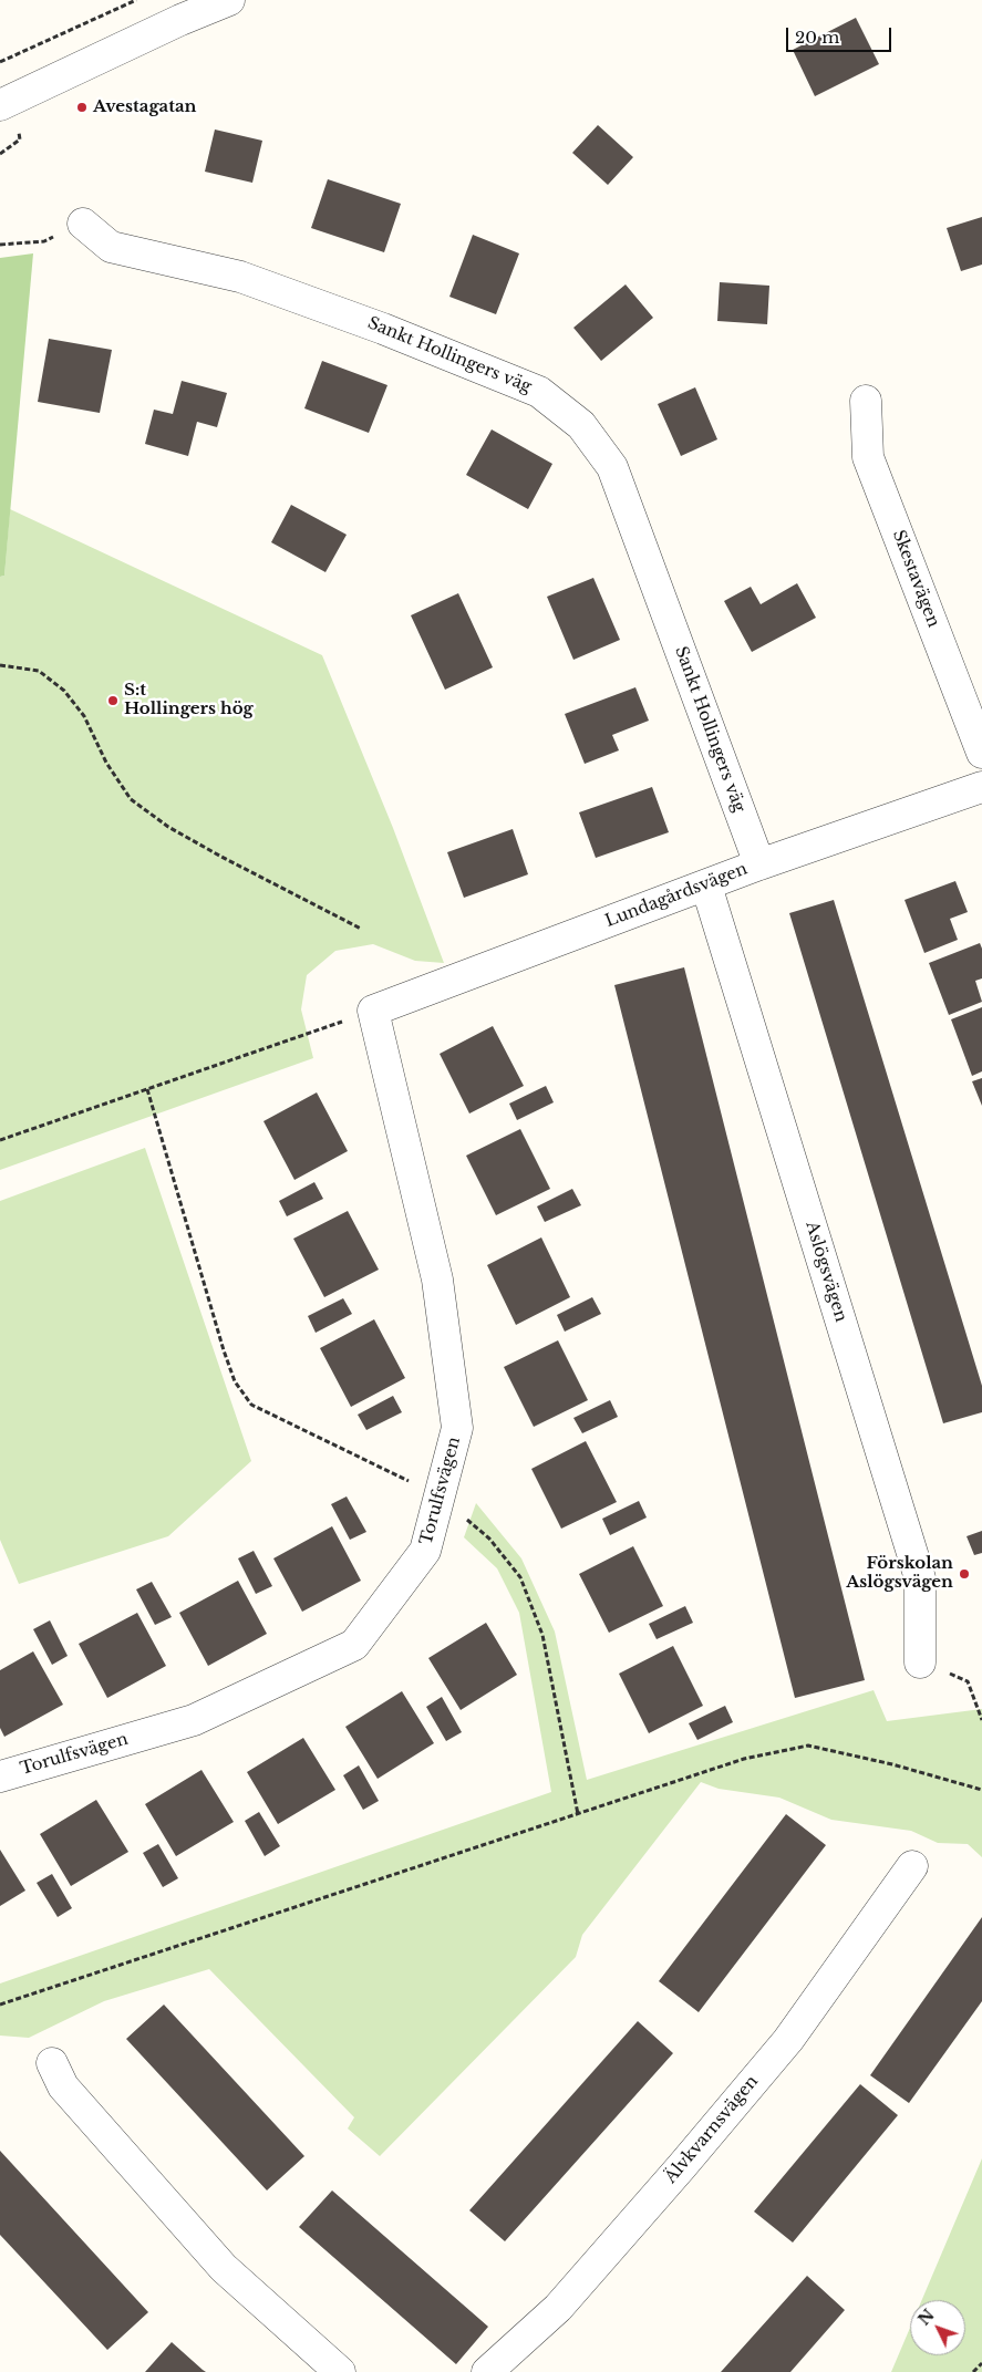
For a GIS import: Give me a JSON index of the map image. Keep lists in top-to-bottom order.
{
  "streets": {
    "street": [
      "Sankt Hollingers väg",
      "Skestavägen",
      "Lundagårdsvägen",
      "Aslögsvägen",
      "Torulfsvägen",
      "Älvkvarnsvägen"
    ]
  },
  "crossings": [
    ["Sankt Hollingers väg", "Lundagårdsvägen"],
    ["Lundagårdsvägen", "Aslögsvägen"],
    ["Lundagårdsvägen", "Torulfsvägen"]
  ],
  "places": ["Avestagatan", "S:t Hollingers hög", "Förskolan Aslögsvägen"],
  "scale_bar": "20 m",
  "north": "top left"
}
